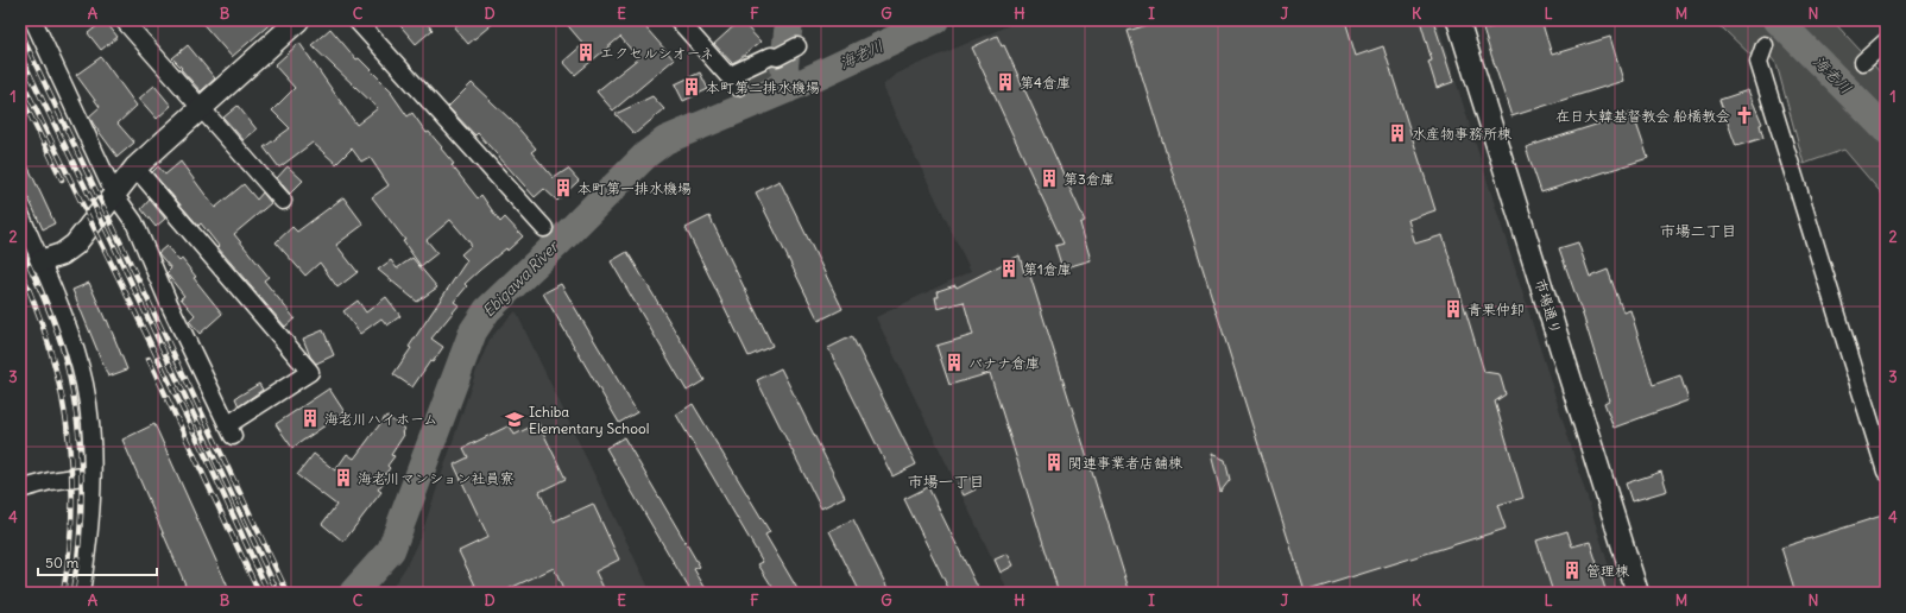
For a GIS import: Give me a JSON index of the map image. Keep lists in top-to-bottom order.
{
  "streets": {
    "street": ["市場通り"]
  },
  "districts": ["市場二丁目", "市場一丁目"],
  "water": ["海老川", "Ebigawa River"],
  "places": {
    "building": [
      "エクセルシオーネ",
      "第4倉庫",
      "本町第二排水機場",
      "水産物事務所棟",
      "第3倉庫",
      "本町第一排水機場",
      "第1倉庫",
      "青果仲卸",
      "バナナ倉庫",
      "海老川ハイホーム",
      "関連事業者店舗棟",
      "海老川マンション社員寮",
      "管理棟"
    ],
    "church": ["在日大韓基督教会 船橋教会"],
    "school or university": ["Ichiba Elementary School"]
  },
  "scale_bar": "50 m",
  "grid": {
    "columns": [
      "A",
      "B",
      "C",
      "D",
      "E",
      "F",
      "G",
      "H",
      "I",
      "J",
      "K",
      "L",
      "M",
      "N"
    ],
    "rows": [
      "1",
      "2",
      "3",
      "4"
    ]
  }
}
